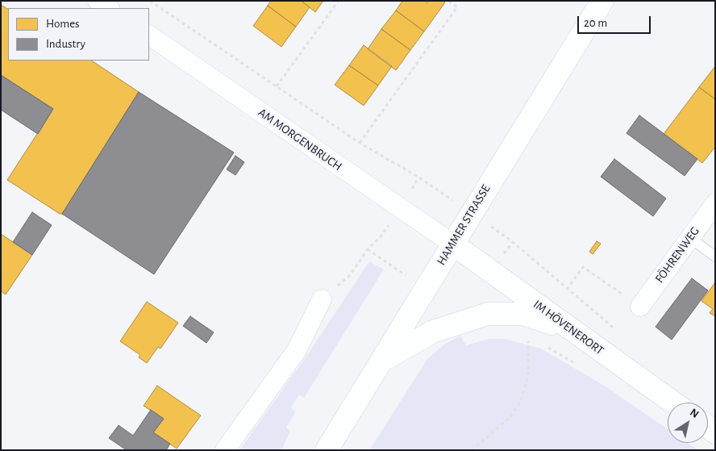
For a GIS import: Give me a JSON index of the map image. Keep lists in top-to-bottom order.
{
  "streets": {
    "main road": ["HAMMER STRASSE", "IM HÖVENERORT"],
    "street": ["AM MORGENBRUCH", "FÖHRENWEG"]
  },
  "crossings": [
    ["AM MORGENBRUCH", "HAMMER STRASSE"],
    ["AM MORGENBRUCH", "IM HÖVENERORT"],
    ["HAMMER STRASSE", "IM HÖVENERORT"]
  ],
  "legend": ["Homes", "Industry"],
  "scale_bar": "20 m",
  "north": "top right"
}
